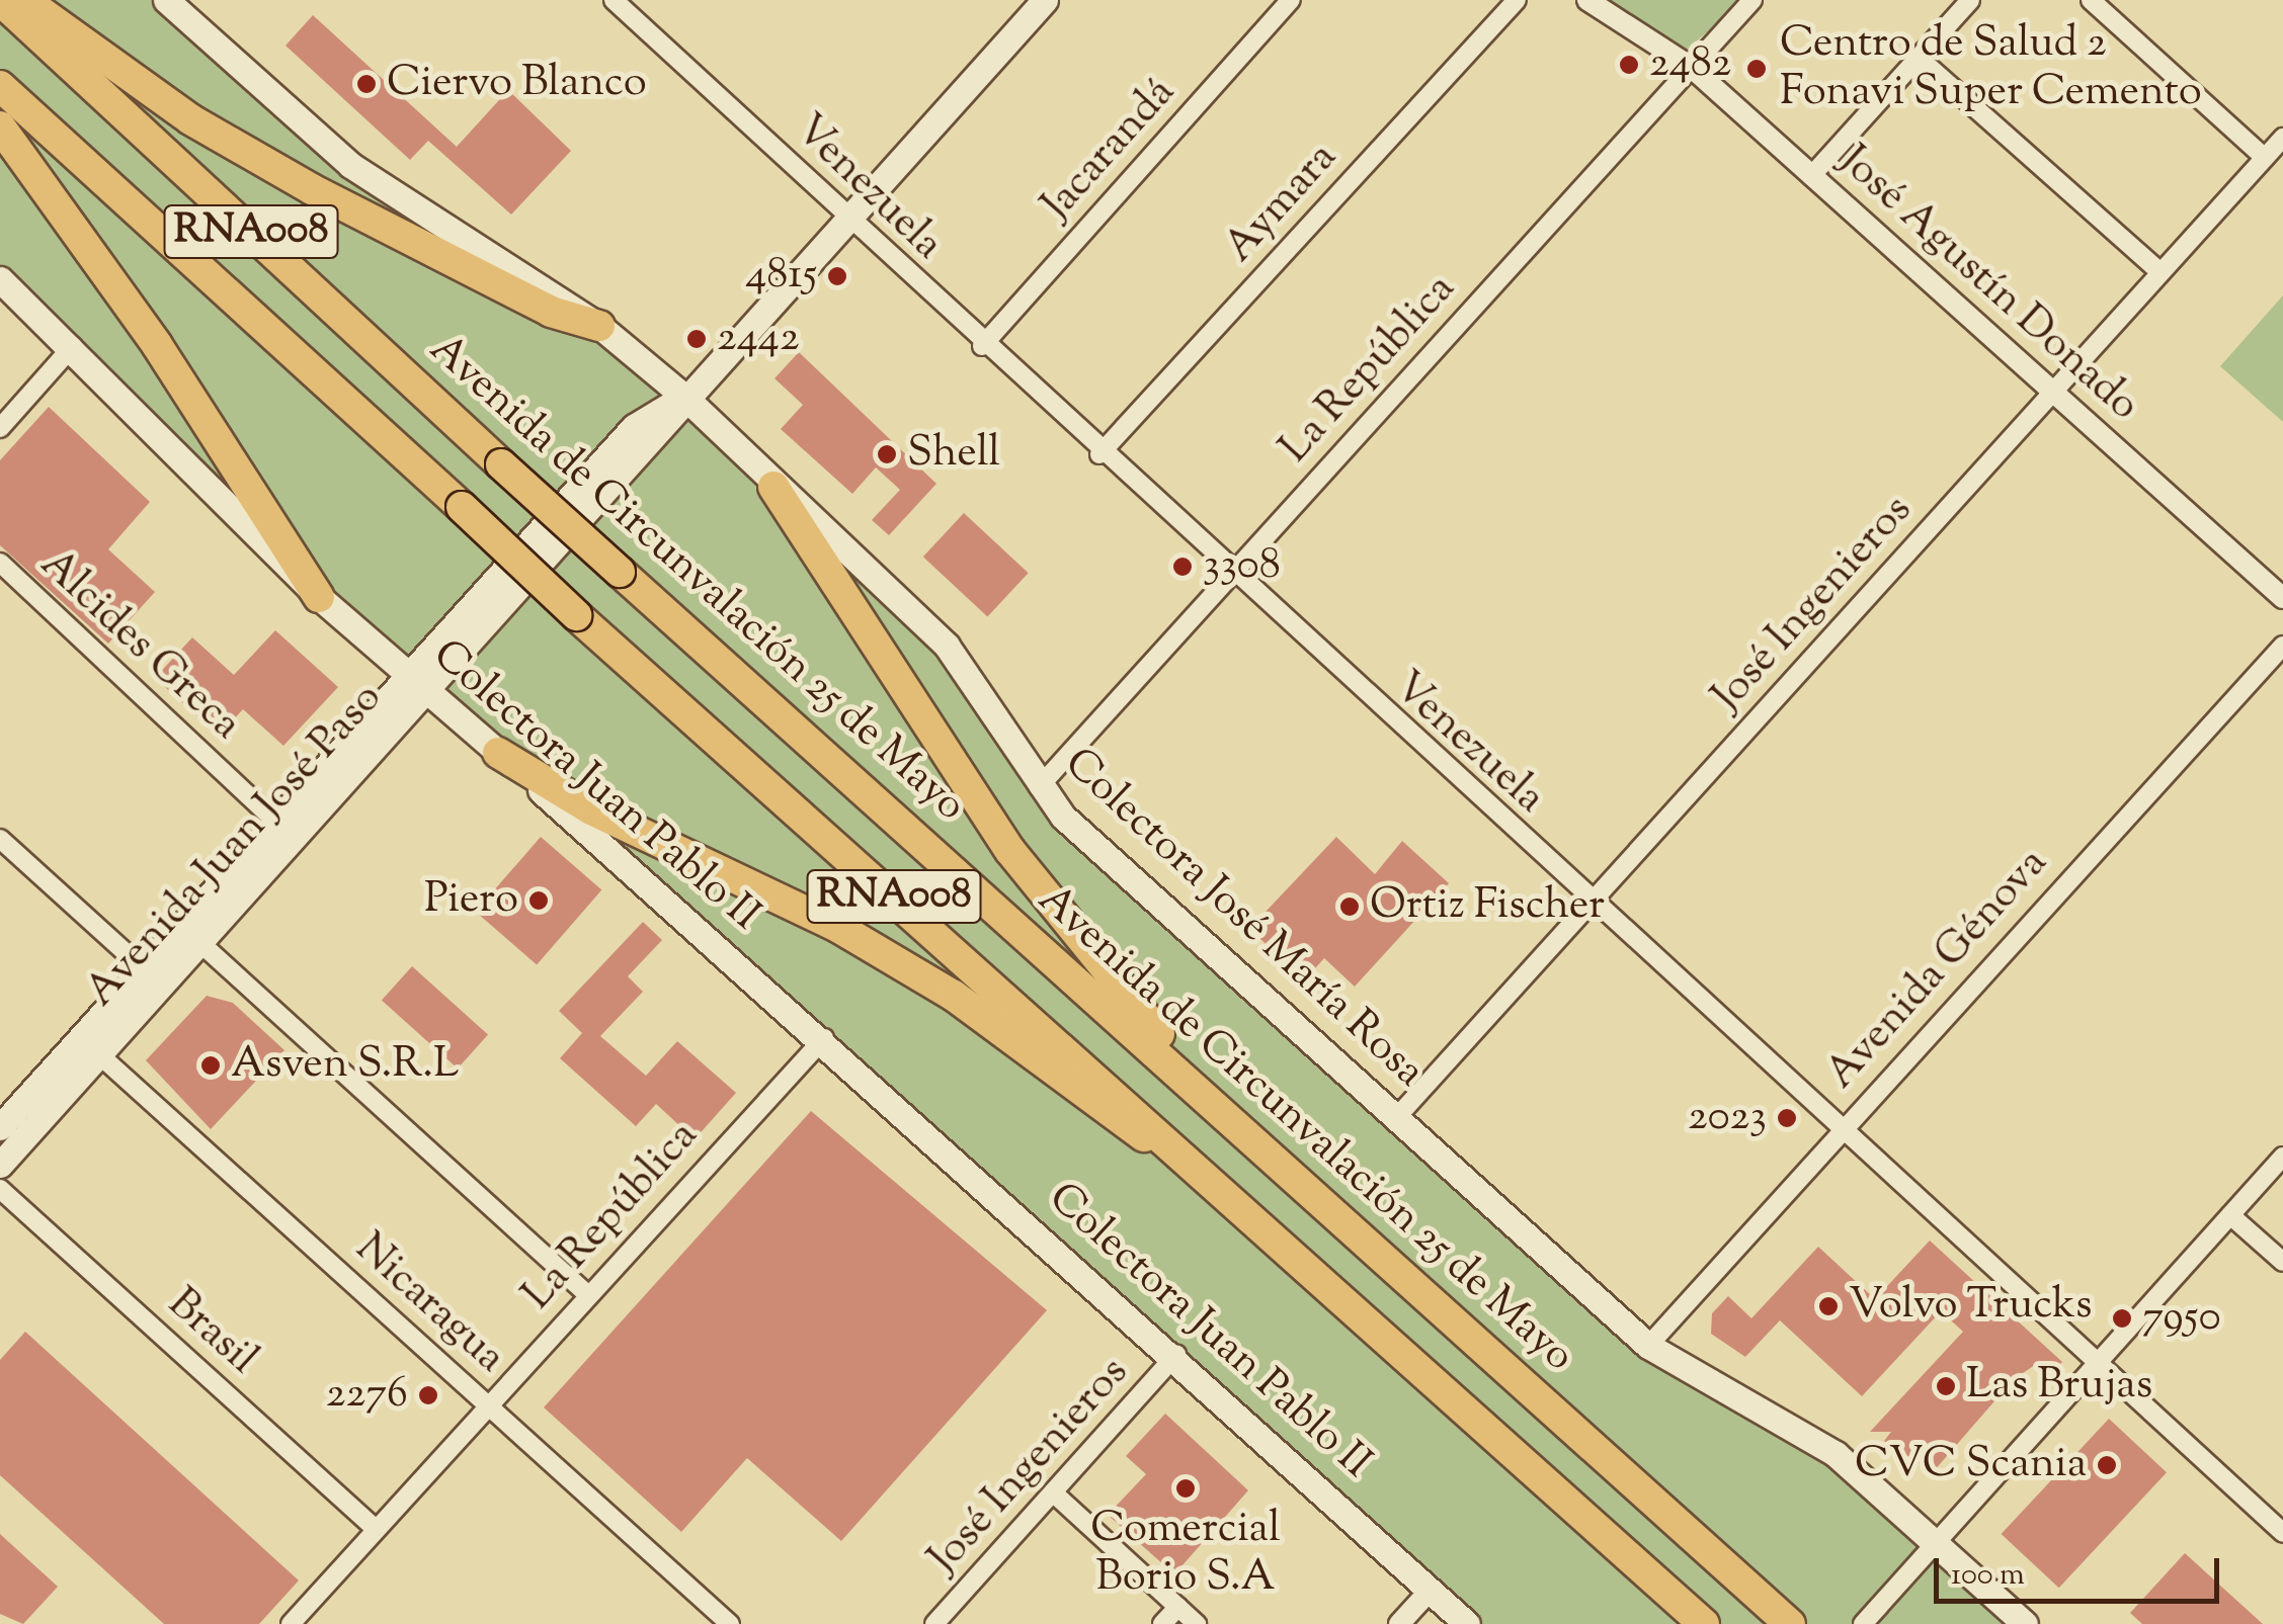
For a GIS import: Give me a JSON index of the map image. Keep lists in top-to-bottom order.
{
  "streets": {
    "highway": ["RNA008", "Avenida de Circunvalación 25 de Mayo"],
    "main road": ["Colectora Juan Pablo II", "Avenida Juan José Paso", "Colectora José María Rosa"],
    "street": [
      "Jacarandá",
      "Venezuela",
      "Aymara",
      "José Agustín Donado",
      "La República",
      "José Ingenieros",
      "Alcides Greca",
      "Avenida Génova",
      "Nicaragua",
      "Brasil"
    ]
  },
  "crossings": [
    ["Jacarandá", "Venezuela"],
    ["Venezuela", "Aymara"],
    ["Venezuela", "La República"],
    ["Venezuela", "José Ingenieros"],
    ["Venezuela", "Avenida Juan José Paso"],
    ["Venezuela", "Avenida Génova"],
    ["José Agustín Donado", "La República"],
    ["José Agustín Donado", "José Ingenieros"],
    ["La República", "Colectora Juan Pablo II"],
    ["La República", "Colectora José María Rosa"],
    ["La República", "Nicaragua"],
    ["La República", "Brasil"],
    ["José Ingenieros", "Colectora Juan Pablo II"],
    ["José Ingenieros", "Colectora José María Rosa"],
    ["Alcides Greca", "Avenida Juan José Paso"],
    ["Colectora Juan Pablo II", "Avenida Juan José Paso"],
    ["Avenida Juan José Paso", "Colectora José María Rosa"],
    ["Avenida Juan José Paso", "Nicaragua"],
    ["Colectora José María Rosa", "Avenida Génova"]
  ],
  "places": [
    "2482",
    "Centro de Salud 2 Fonavi Super Cemento",
    "Ciervo Blanco",
    "4815",
    "2442",
    "Shell",
    "3308",
    "Piero",
    "Ortiz Fischer",
    "Asven S.R.L",
    "2023",
    "Volvo Trucks",
    "7950",
    "Las Brujas",
    "2276",
    "CVC Scania",
    "Comercial Borio S.A"
  ],
  "scale_bar": "100 m"
}
